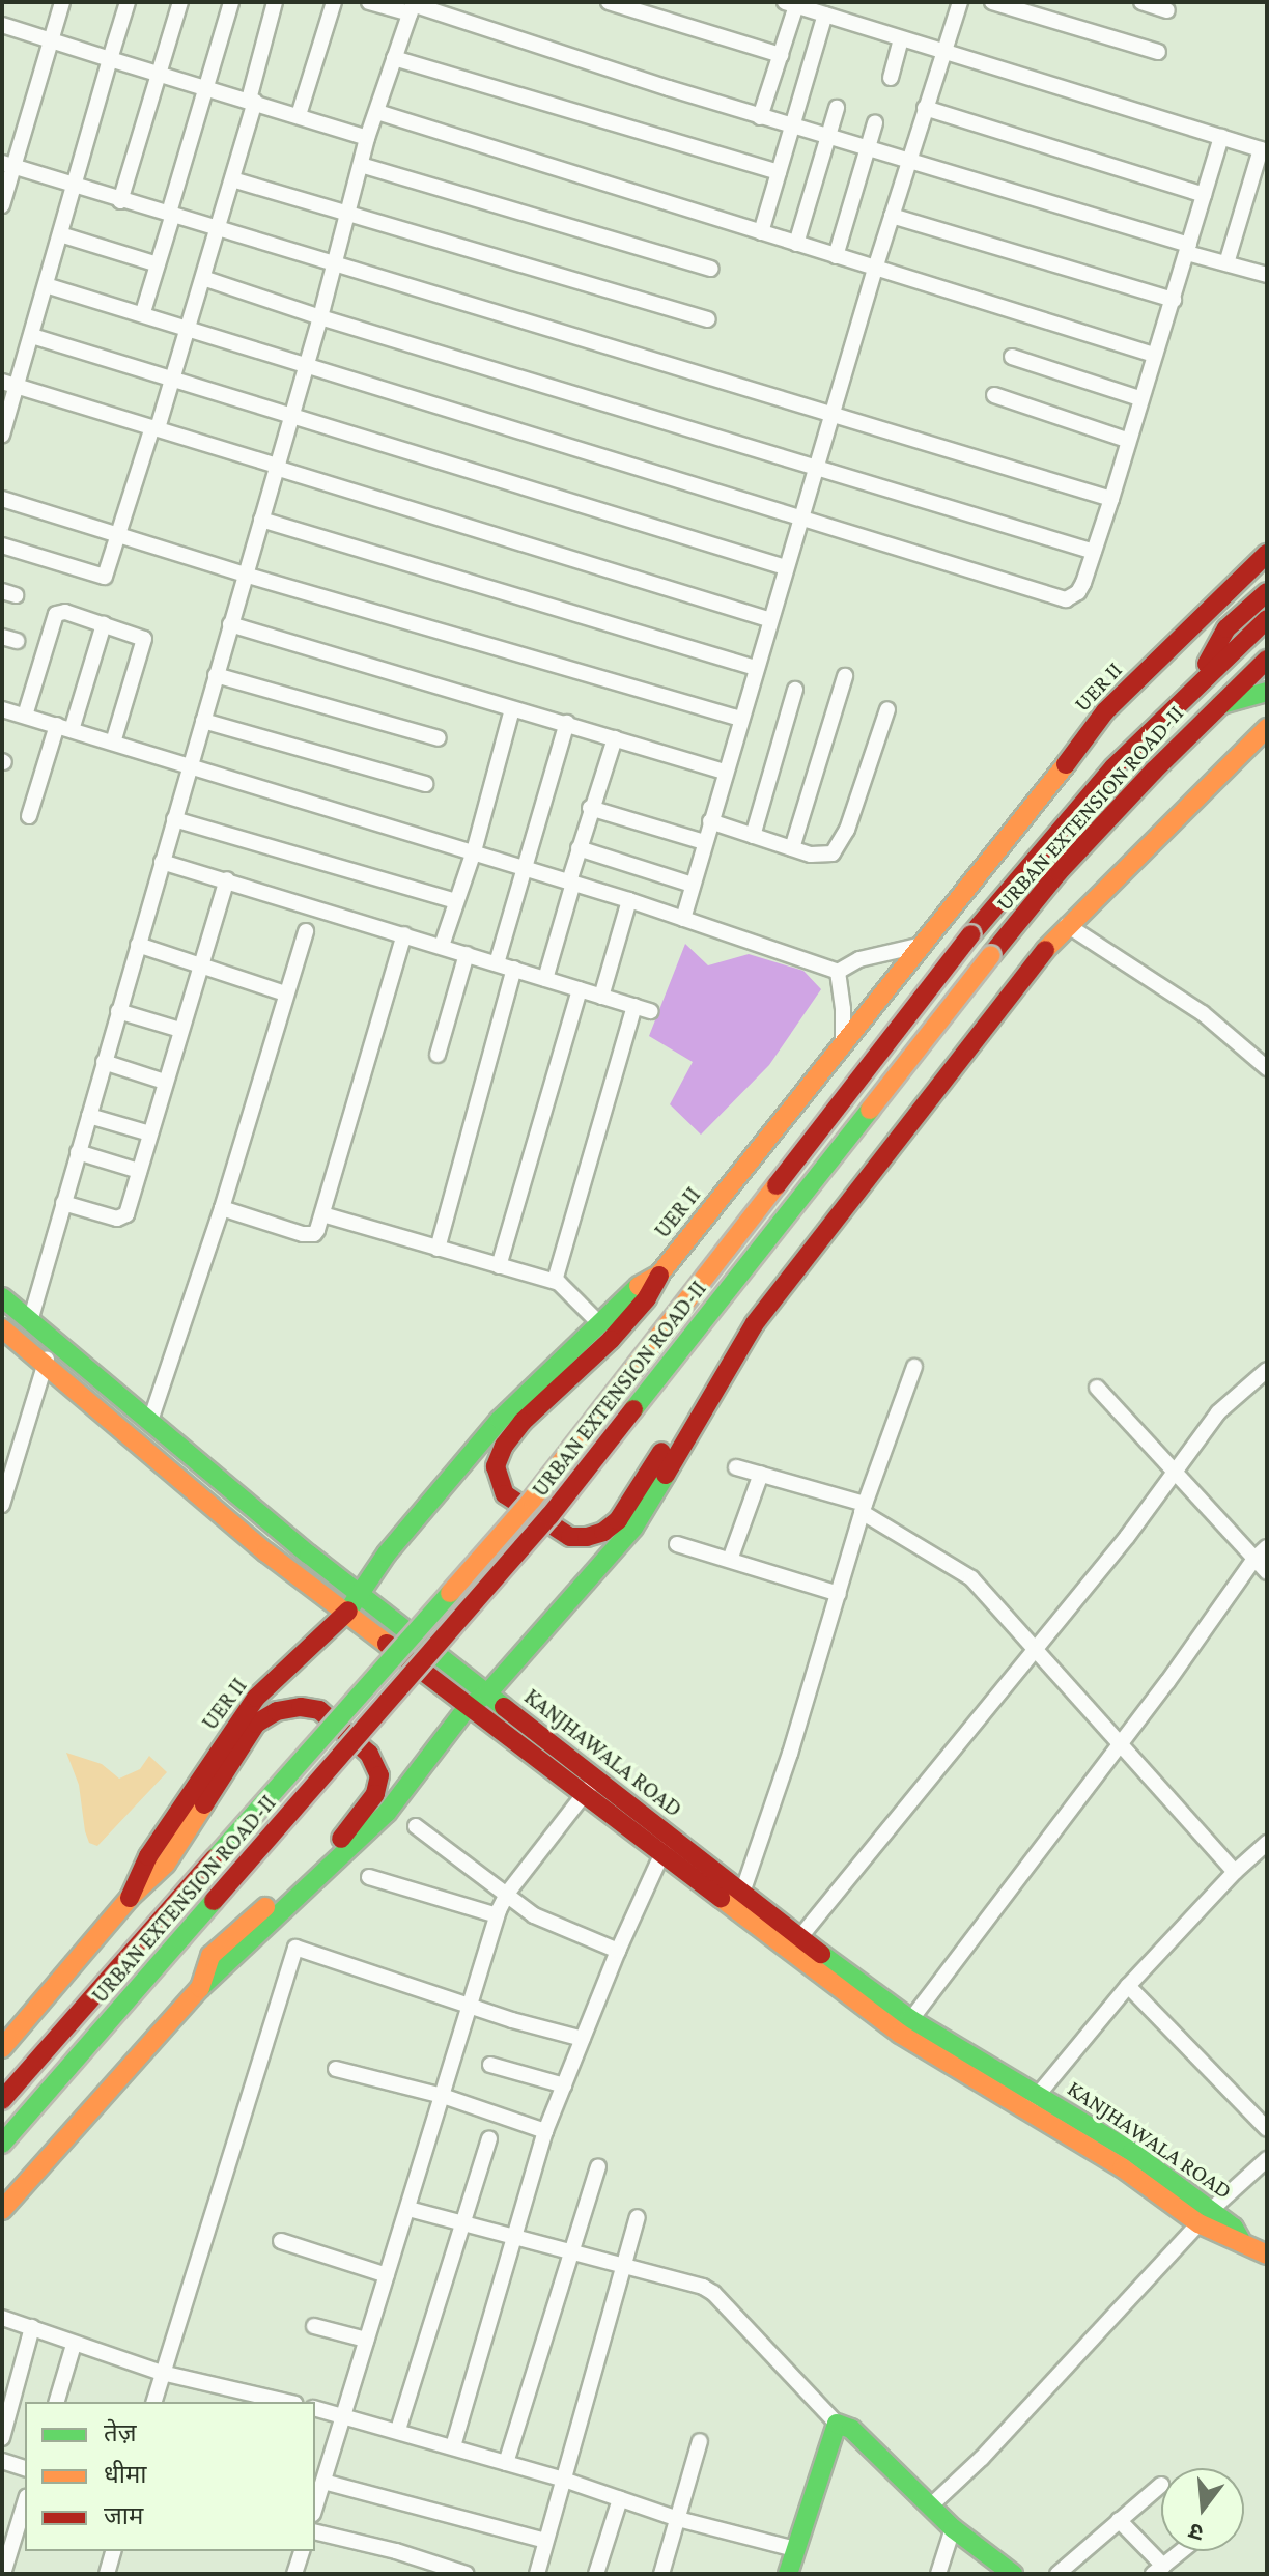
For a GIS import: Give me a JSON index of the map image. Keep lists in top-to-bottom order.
{
  "streets": {
    "main road": ["UER II", "URBAN EXTENSION ROAD-II", "KANJHAWALA ROAD"]
  },
  "crossings": [
    ["UER II", "KANJHAWALA ROAD"]
  ],
  "legend": ["तेज़", "धीमा", "जाम"],
  "north": "bottom"
}
